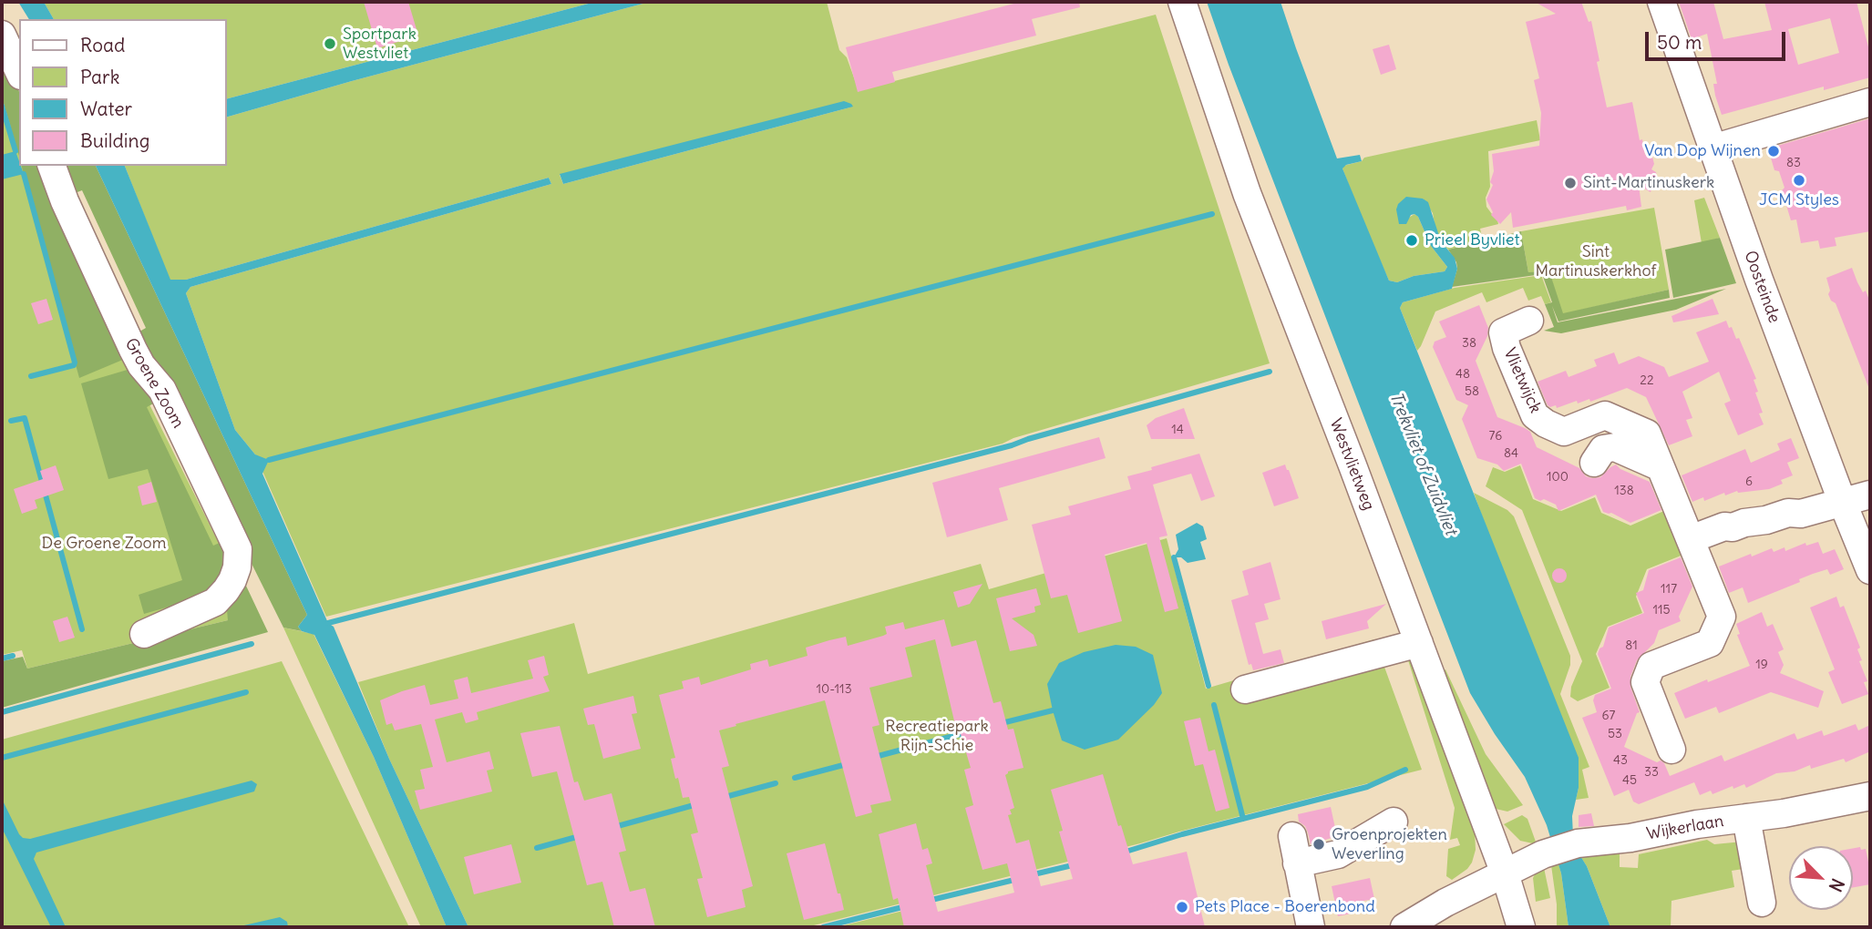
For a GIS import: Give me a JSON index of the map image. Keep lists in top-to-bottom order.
{
  "streets": {
    "street": [
      "Oosteinde",
      "Vlietwijck",
      "Groene Zoom",
      "Westvlietweg",
      "Wijkerlaan"
    ]
  },
  "crossings": [
    ["Westvlietweg", "Wijkerlaan"]
  ],
  "water": ["Trekvliet of Zuidvliet"],
  "parks": ["Sint Martinuskerkhof", "De Groene Zoom", "Recreatiepark Rijn-Schie"],
  "places": [
    "Sportpark Westvliet",
    "Van Dop Wijnen",
    "JCM Styles",
    "Sint-Martinuskerk",
    "Prieel Byvliet",
    "Groenprojekten Weverling",
    "Pets Place - Boerenbond"
  ],
  "house_numbers": [
    "83",
    "38",
    "48",
    "22",
    "58",
    "14",
    "76",
    "84",
    "100",
    "6",
    "138",
    "117",
    "115",
    "81",
    "19",
    "10-113",
    "67",
    "53",
    "43",
    "33",
    "45"
  ],
  "legend": [
    "Road",
    "Park",
    "Water",
    "Building"
  ],
  "scale_bar": "50 m",
  "north": "bottom right"
}
